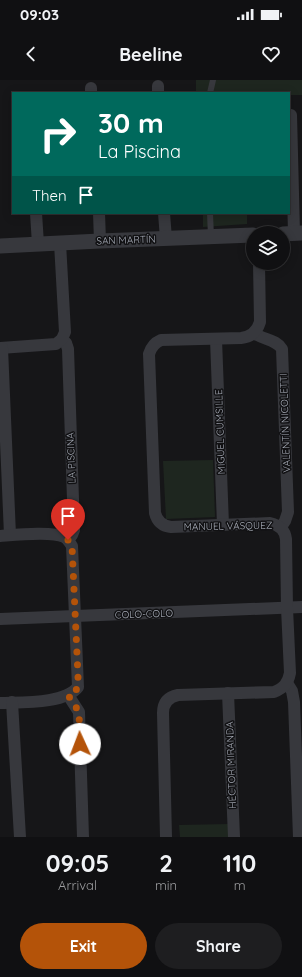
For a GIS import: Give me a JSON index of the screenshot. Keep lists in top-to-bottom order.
{
  "streets": {
    "street": [
      "SAN MARTÍN",
      "VALENTÍN NICOLETTI",
      "MIGUEL CUMSILLE",
      "LA PISCINA",
      "MANUEL VÁSQUEZ",
      "COLO-COLO",
      "HÉCTOR MIRANDA"
    ]
  },
  "crossings": [
    ["SAN MARTÍN", "LA PISCINA"],
    ["VALENTÍN NICOLETTI", "MANUEL VÁSQUEZ"],
    ["MIGUEL CUMSILLE", "MANUEL VÁSQUEZ"],
    ["MANUEL VÁSQUEZ", "COLO-COLO"]
  ],
  "page": {
    "status": "09:03",
    "header": "Beeline",
    "turn": ["30 m", "La Piscina"],
    "then": "Then",
    "eta": [
      "09:05",
      "Arrival",
      "2",
      "min",
      "110",
      "m"
    ],
    "buttons": ["Exit", "Share"]
  }
}
